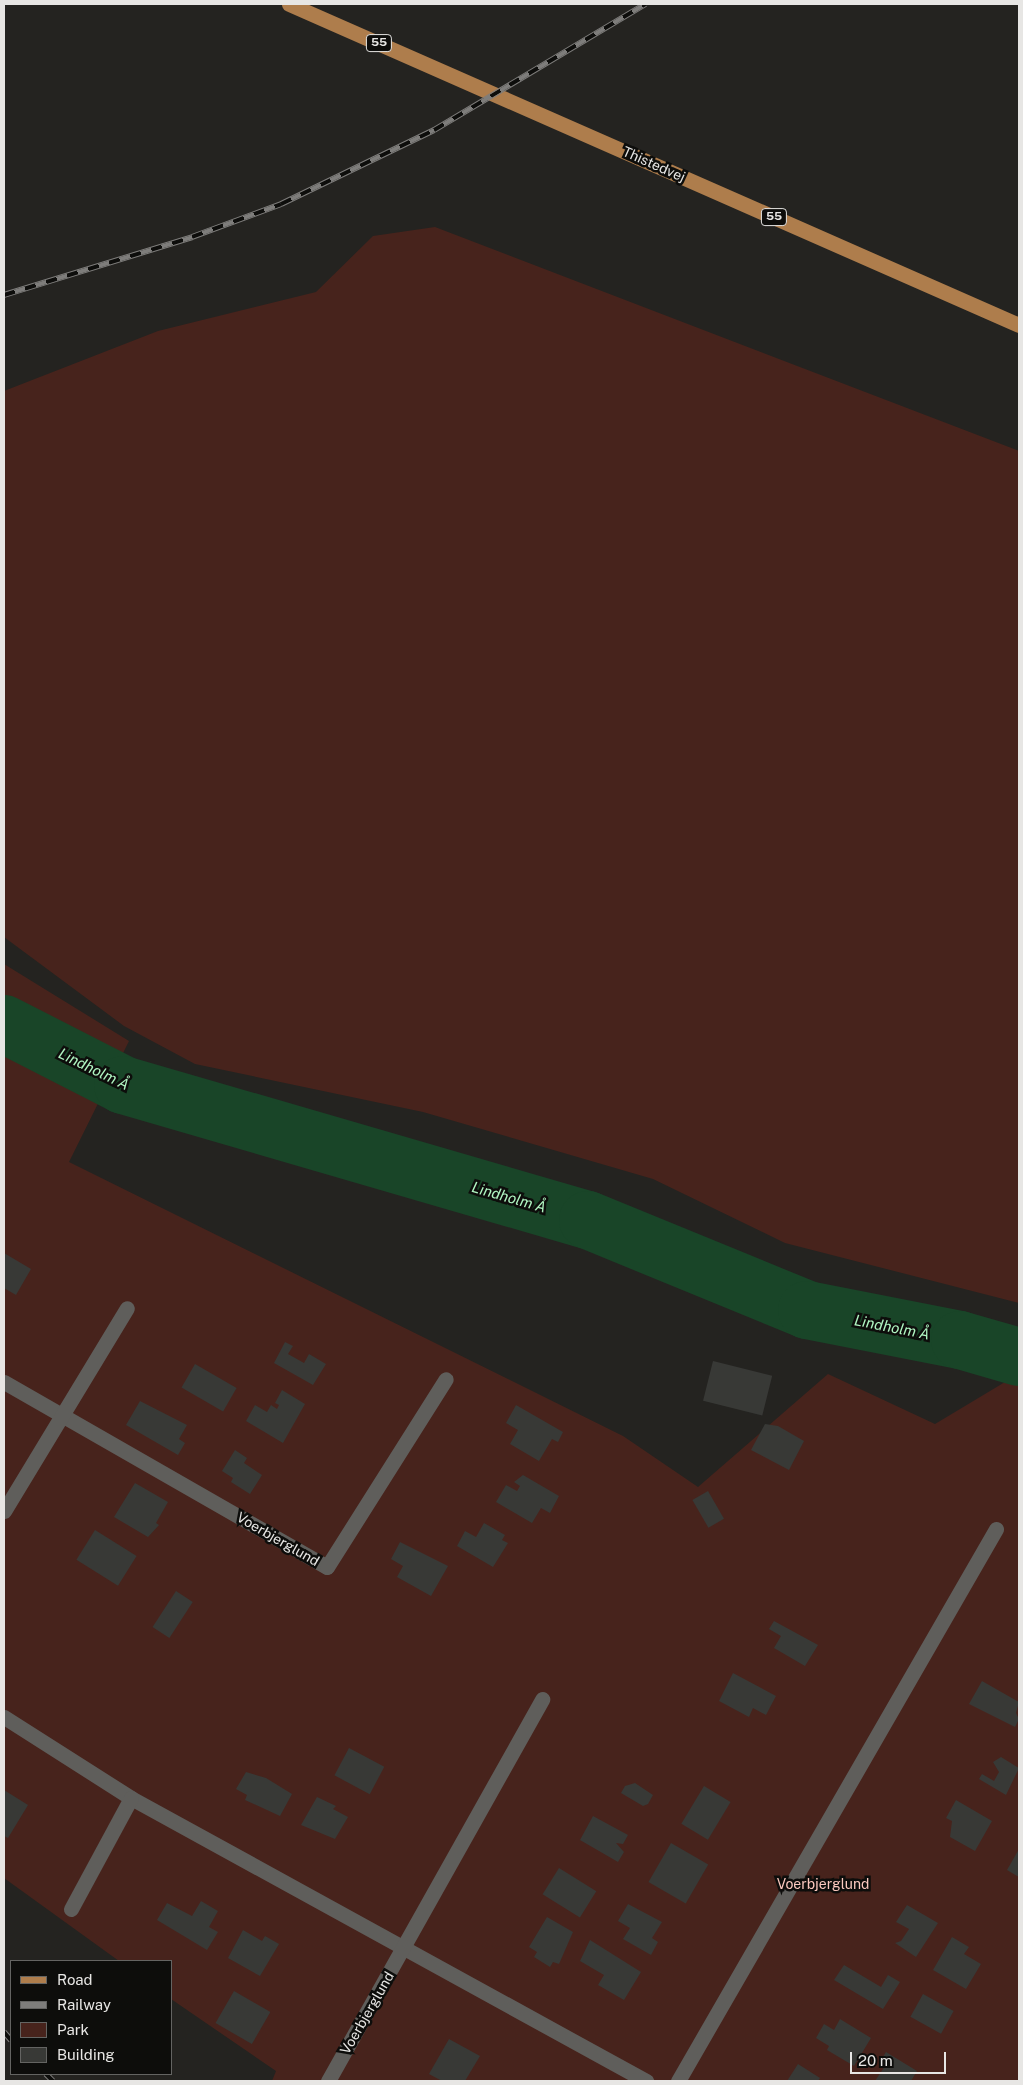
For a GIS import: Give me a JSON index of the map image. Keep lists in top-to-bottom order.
{
  "streets": {
    "main road": ["55", "Thistedvej"],
    "street": ["Voerbjerglund"]
  },
  "water": ["Lindholm Å"],
  "parks": ["Voerbjerglund"],
  "legend": [
    "Road",
    "Railway",
    "Park",
    "Building"
  ],
  "scale_bar": "20 m"
}
